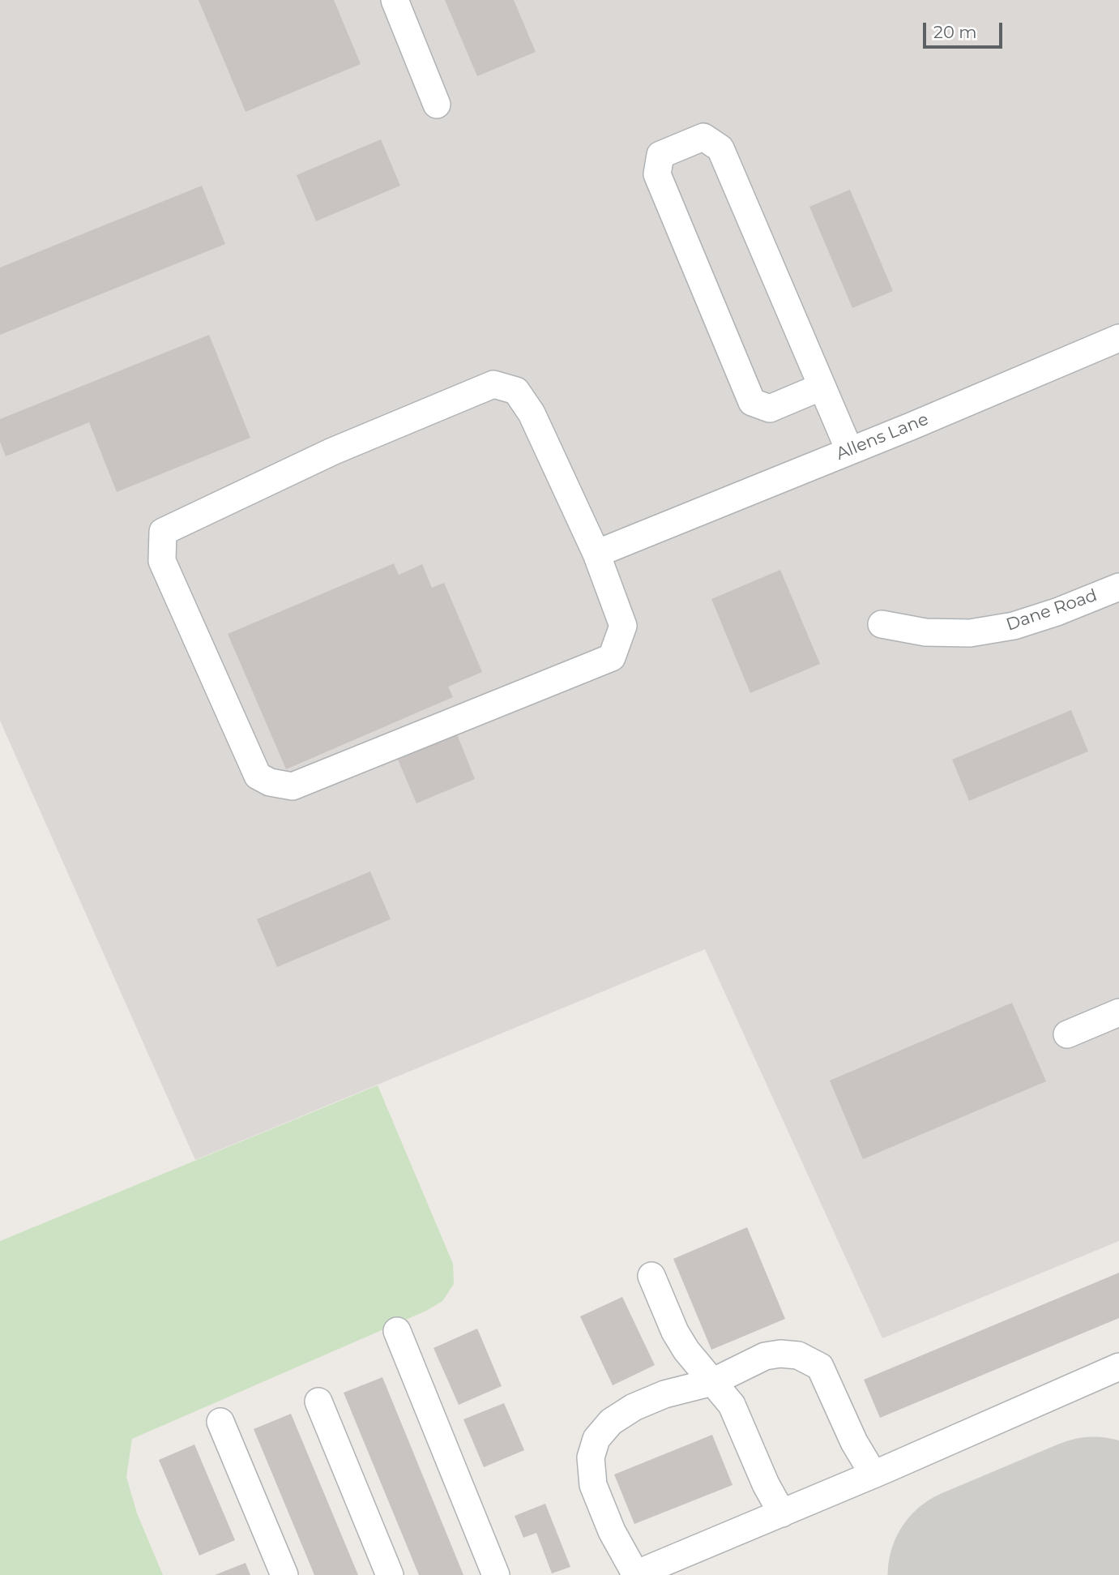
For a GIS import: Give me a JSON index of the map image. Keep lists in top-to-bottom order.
{
  "streets": {
    "street": ["Allens Lane", "Dane Road"]
  },
  "scale_bar": "20 m"
}
